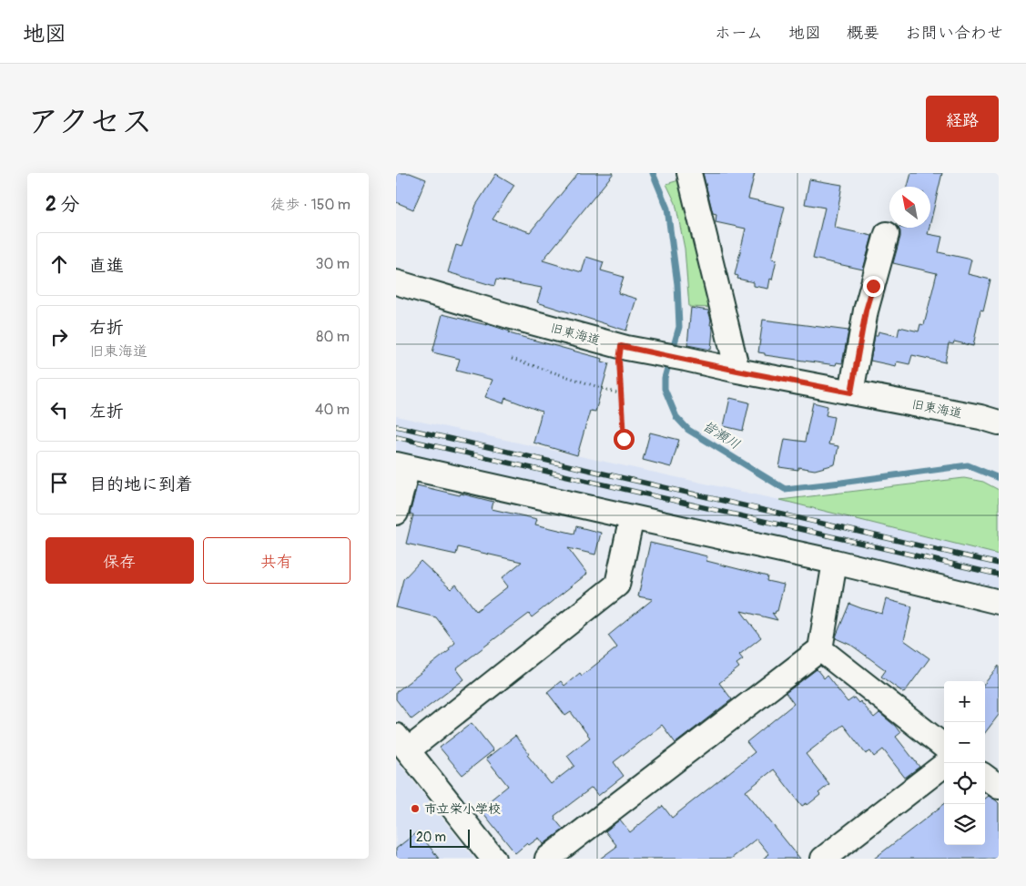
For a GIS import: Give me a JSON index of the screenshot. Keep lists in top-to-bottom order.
{
  "streets": {
    "street": ["旧東海道"]
  },
  "water": ["皆瀬川"],
  "places": ["市立栄小学校"],
  "scale_bar": "20 m",
  "north": "top left",
  "page": {
    "header": "地図",
    "nav": [
      "ホーム",
      "地図",
      "概要",
      "お問い合わせ"
    ],
    "title": "アクセス",
    "buttons": [
      "経路",
      ["保存", "共有"]
    ],
    "heading": ["2 分", "徒歩 · 150 m"],
    "list": [
      ["直進", "30 m"],
      ["右折", "旧東海道", "80 m"],
      ["左折", "40 m"],
      "目的地に到着"
    ],
    "map_buttons": ["+", "−"],
    "scale": "20 m"
  }
}
